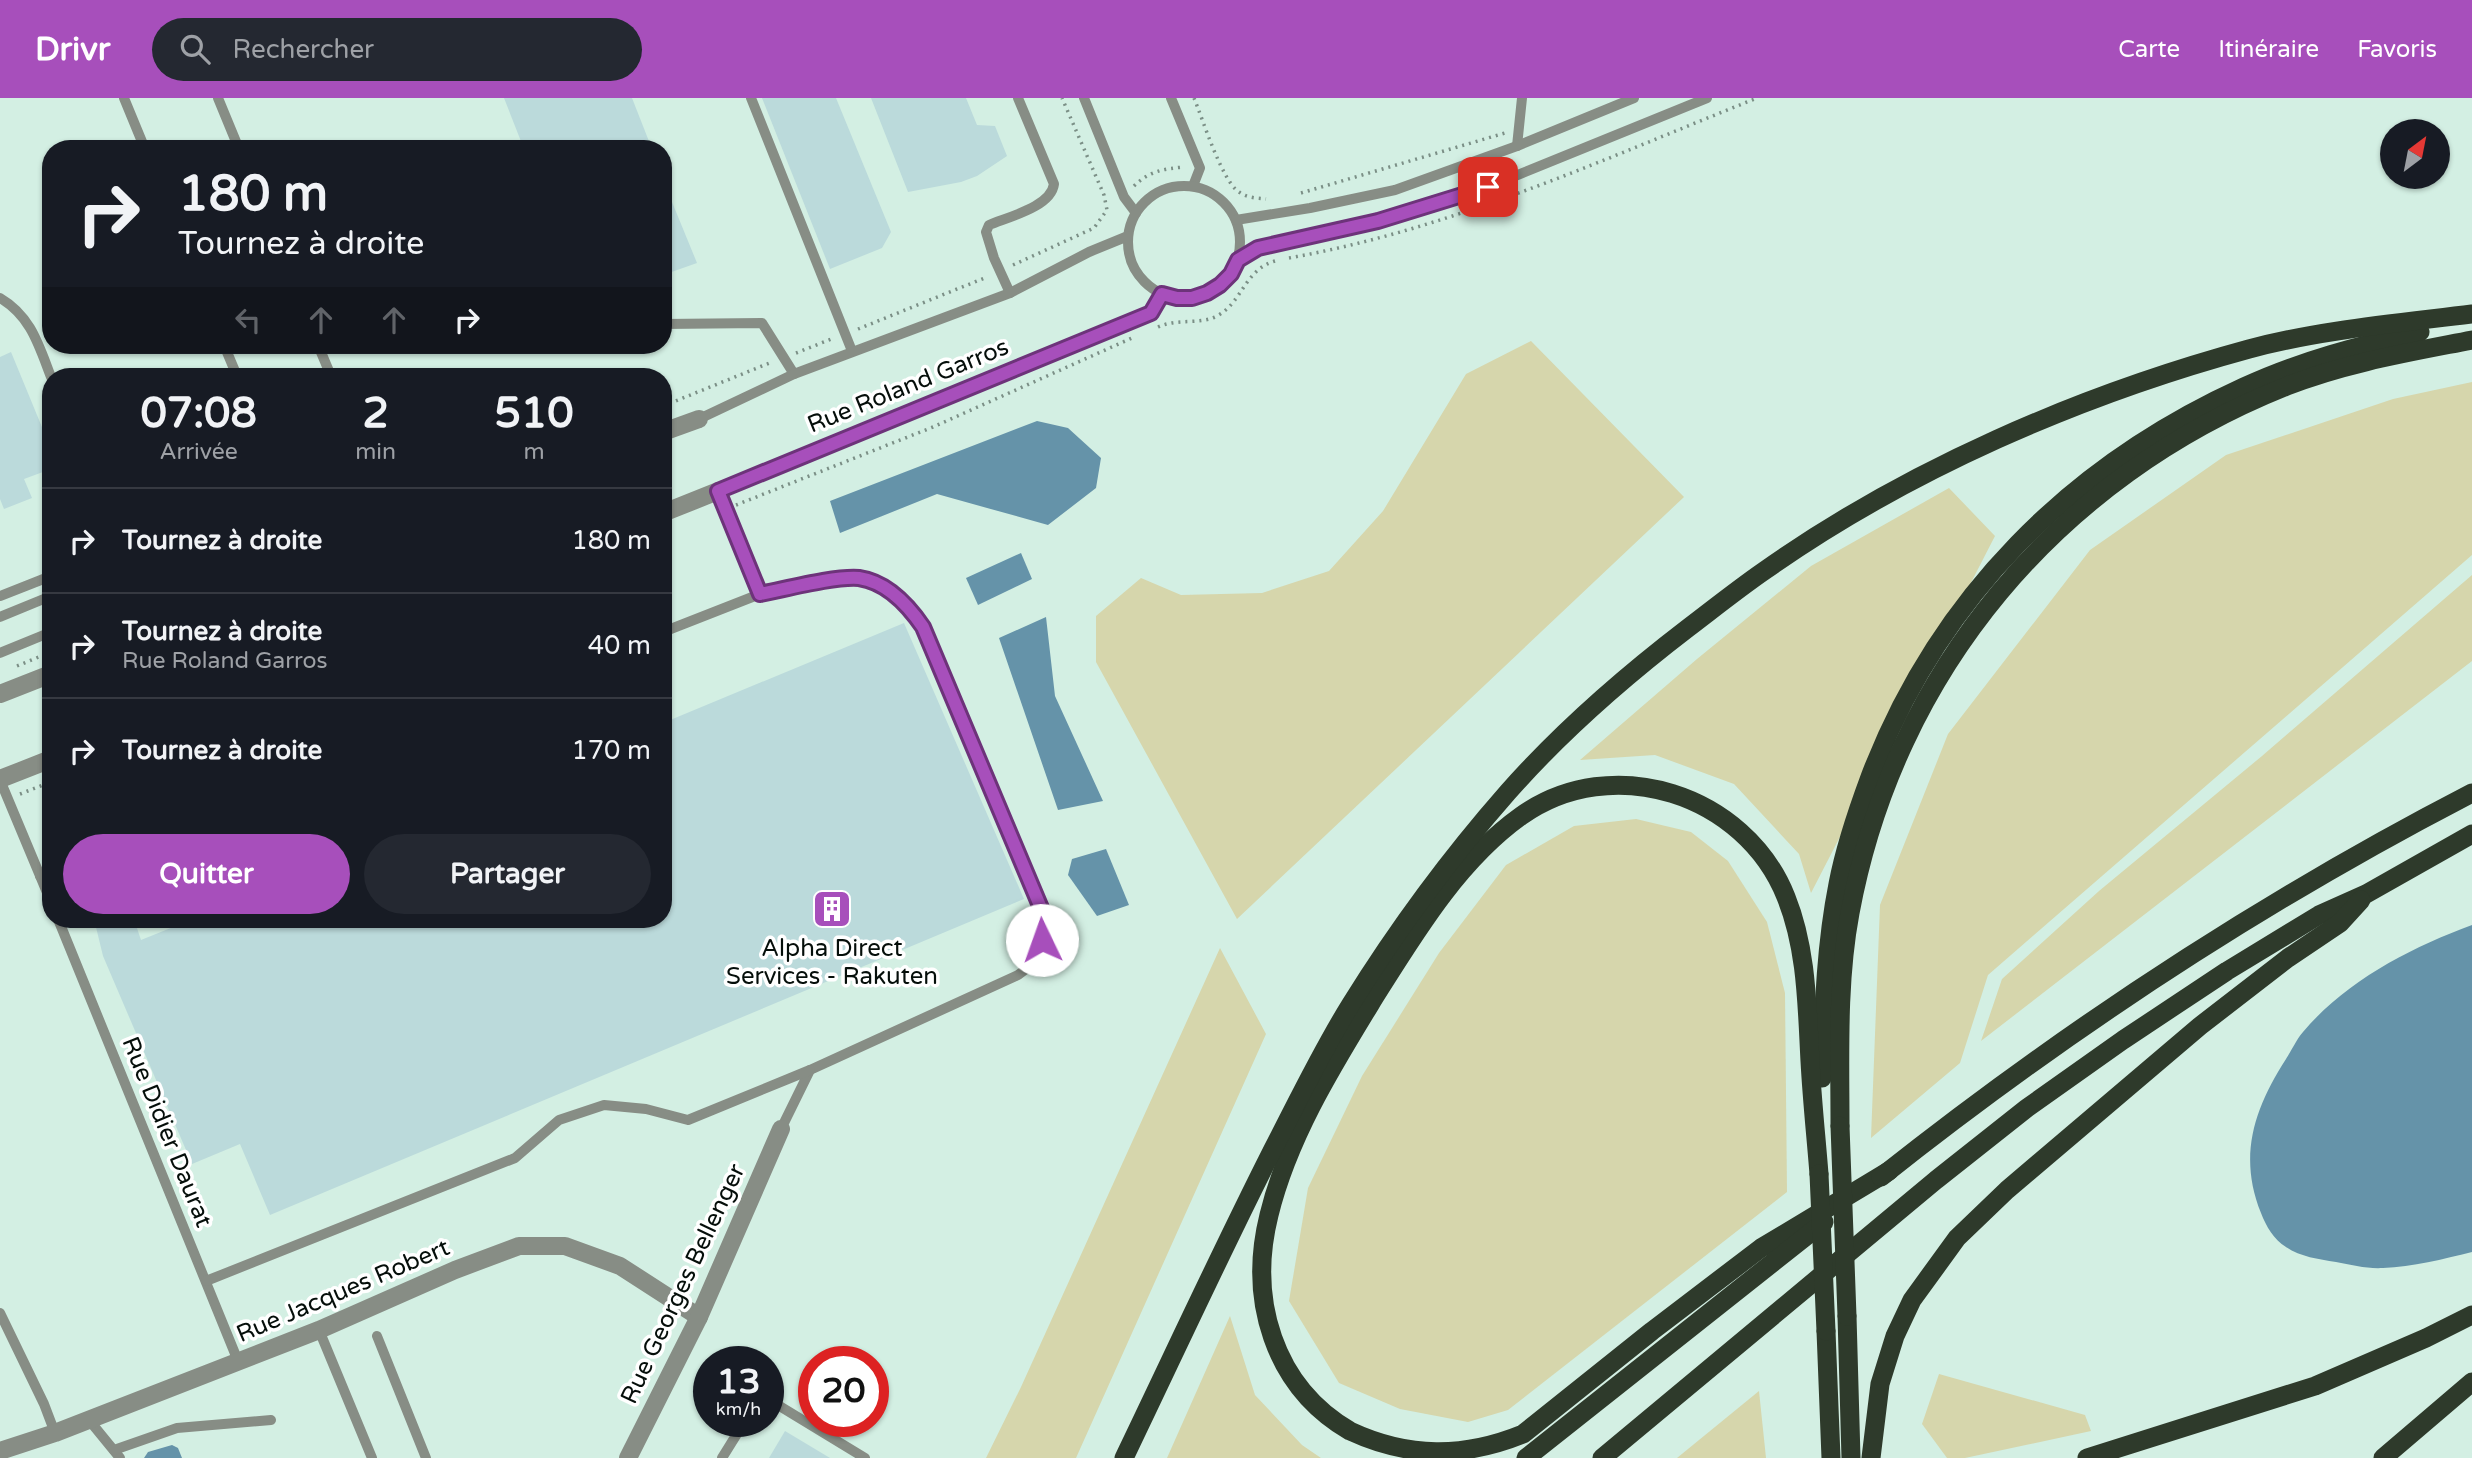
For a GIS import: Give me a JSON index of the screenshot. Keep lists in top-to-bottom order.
{
  "streets": {
    "street": ["Rue Roland Garros", "Rue Georges Bellenger", "Rue Jacques Robert"],
    "lane": ["Rue Didier Daurat"]
  },
  "crossings": [
    ["Rue Didier Daurat", "Rue Jacques Robert"],
    ["Rue Georges Bellenger", "Rue Jacques Robert"]
  ],
  "places": {
    "building": ["Alpha Direct Services - Rakuten"]
  },
  "north": "top right",
  "page": {
    "header": "Drivr",
    "search": "Rechercher",
    "nav": ["Carte", "Itinéraire", "Favoris"],
    "turn": ["180 m", "Tournez à droite"],
    "eta": [
      "07:08",
      "Arrivée",
      "2",
      "min",
      "510",
      "m"
    ],
    "list": [
      {
        "name": "Tournez à droite",
        "value": "180 m"
      },
      {
        "name": "Tournez à droite",
        "note": "Rue Roland Garros",
        "value": "40 m"
      },
      {
        "name": "Tournez à droite",
        "value": "170 m"
      }
    ],
    "buttons": ["Quitter", "Partager"],
    "speed": "13 km/h",
    "limit": "20"
  }
}
